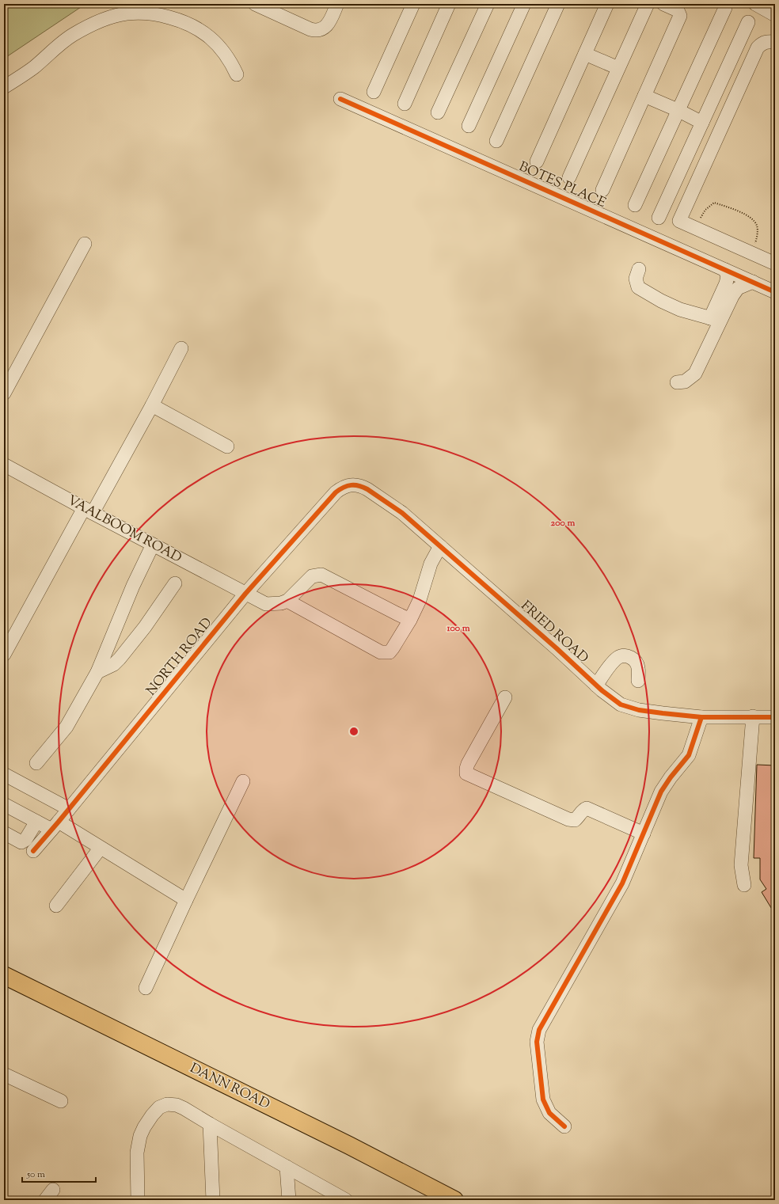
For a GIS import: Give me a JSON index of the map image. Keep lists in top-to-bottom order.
{
  "streets": {
    "main road": ["DANN ROAD"],
    "street": [
      "BOTES PLACE",
      "VAALBOOM ROAD",
      "FRIED ROAD",
      "NORTH ROAD"
    ]
  },
  "crossings": [
    ["VAALBOOM ROAD", "NORTH ROAD"],
    ["FRIED ROAD", "NORTH ROAD"]
  ],
  "scale_bar": "50 m",
  "rings": ["200 m", "100 m"]
}
